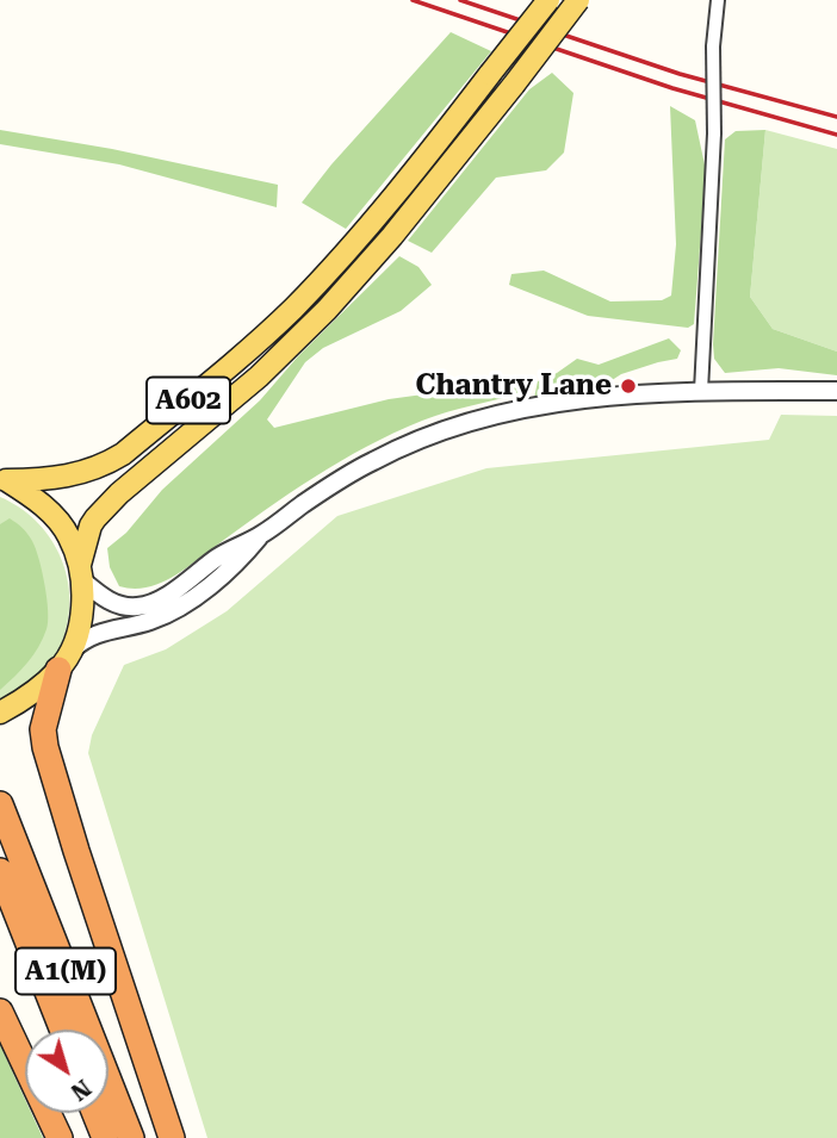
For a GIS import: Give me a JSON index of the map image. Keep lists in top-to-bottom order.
{
  "streets": {
    "highway": ["A1(M)"],
    "main road": ["A602"]
  },
  "places": ["Chantry Lane"],
  "north": "bottom right"
}
